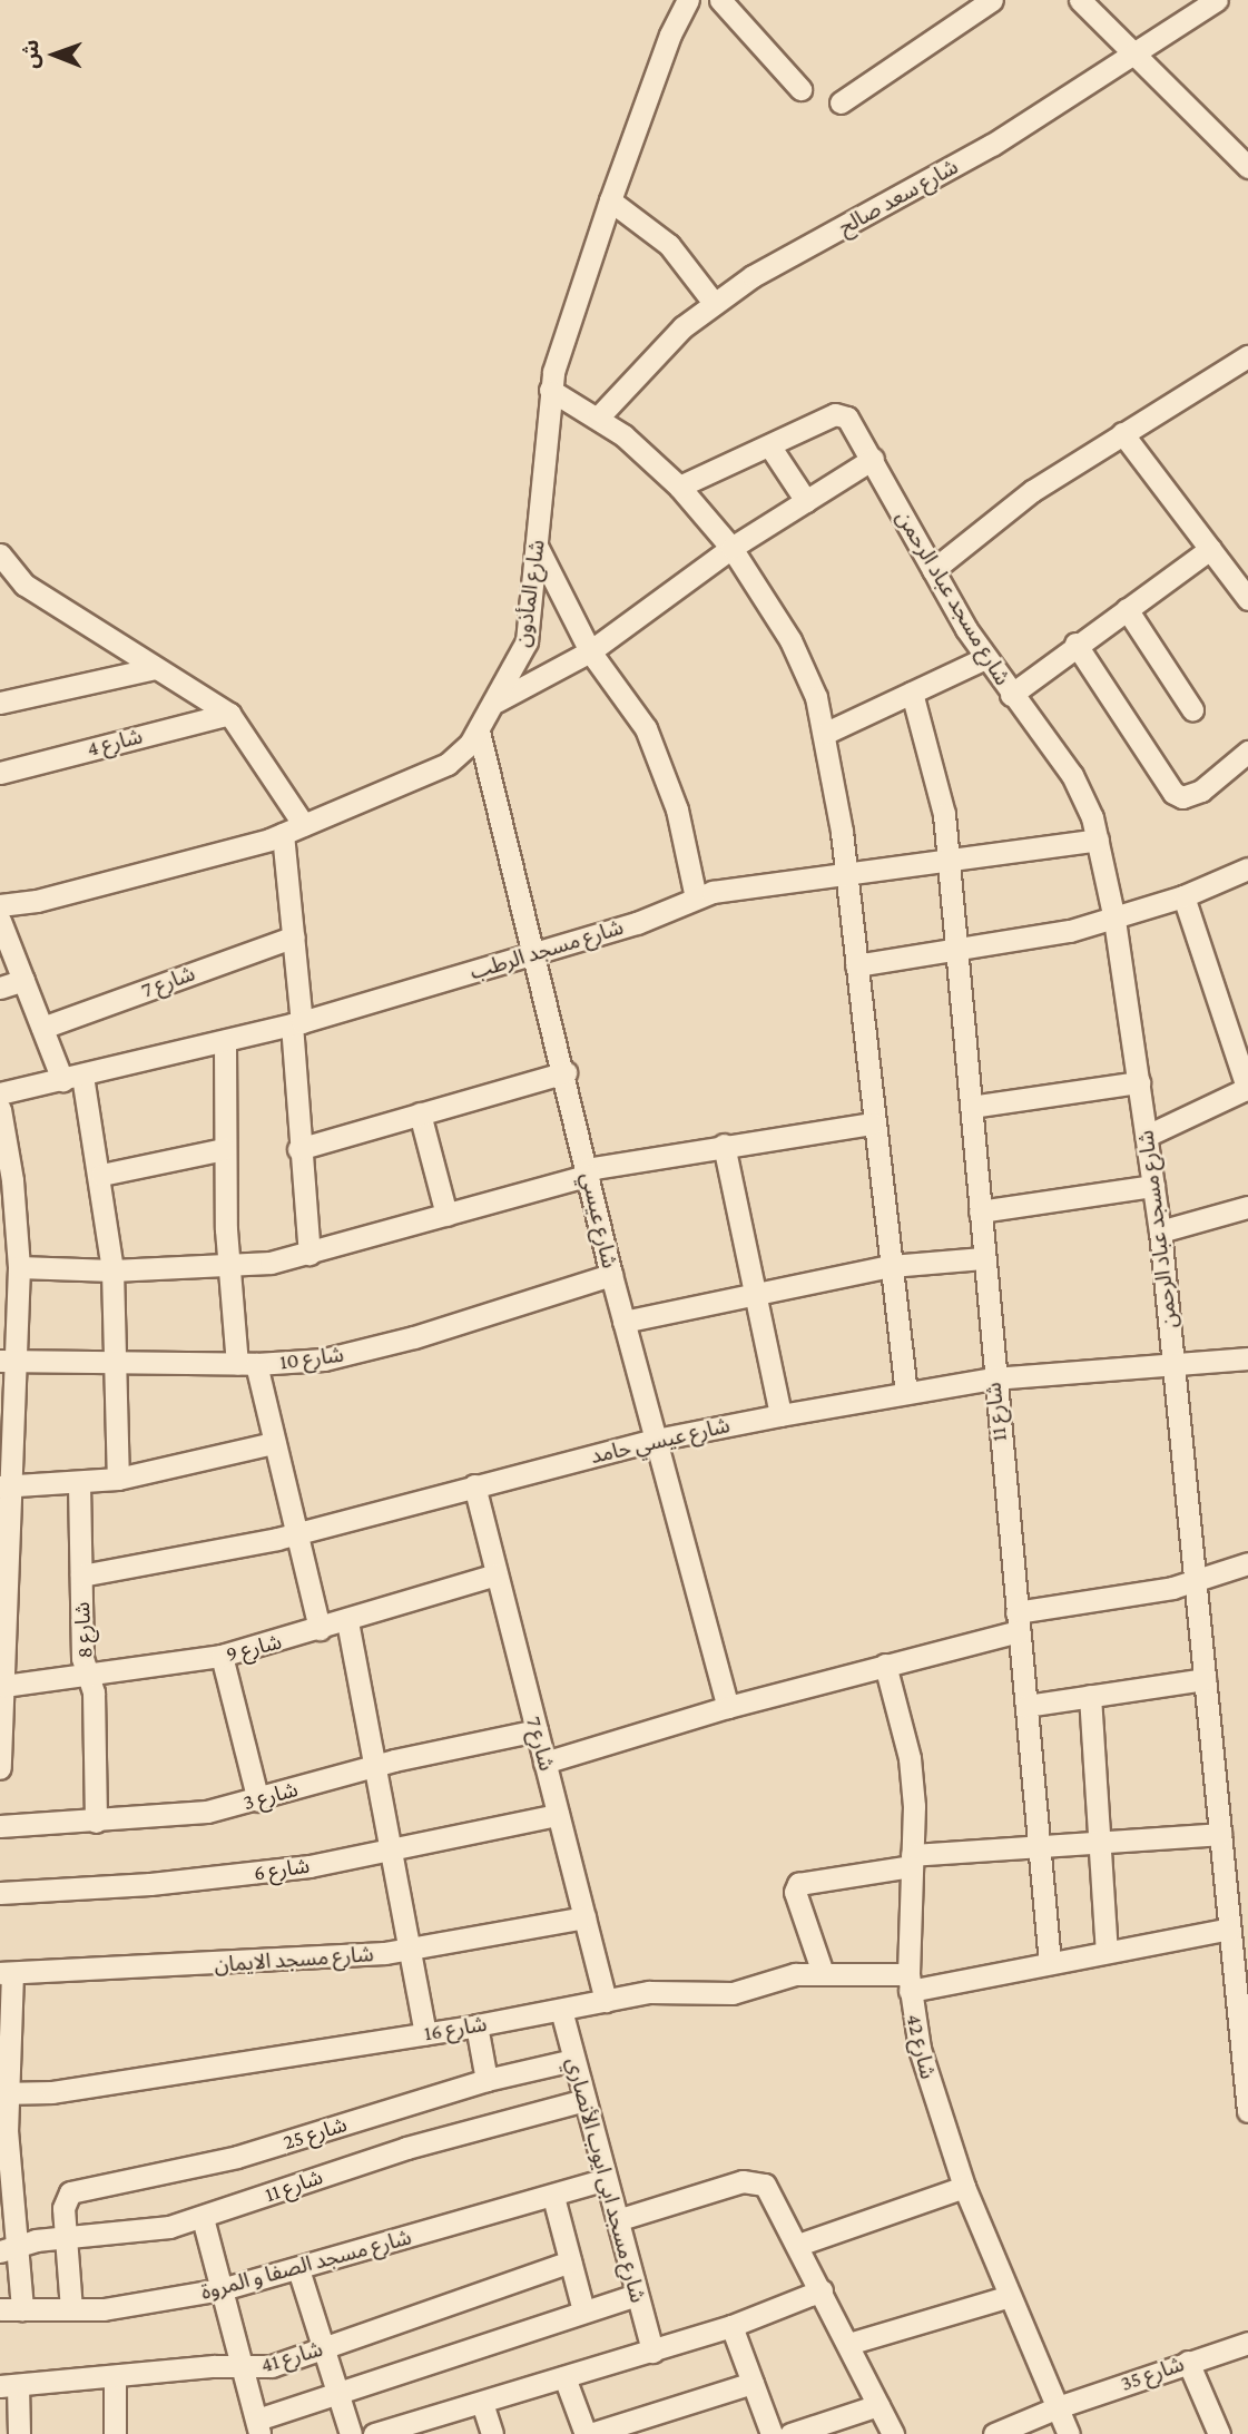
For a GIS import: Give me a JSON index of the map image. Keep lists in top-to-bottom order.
{
  "streets": {
    "street": [
      "شارع سعد صالح",
      "شارع المأذون",
      "شارع مسجد عباد الرحمن",
      "شارع 4",
      "شارع مسجد الرطب",
      "شارع 7",
      "شارع عيسي",
      "شارع 10",
      "شارع 11",
      "شارع عيسي حامد",
      "شارع 8",
      "شارع 9",
      "شارع 3",
      "شارع 6",
      "شارع مسجد الايمان",
      "شارع 16",
      "شارع 42",
      "شارع 25",
      "شارع مسجد ابى ايوب الأنصاري",
      "شارع مسجد الصفا و المروة",
      "شارع 41",
      "شارع 35"
    ]
  },
  "crossings": [
    ["شارع المأذون", "شارع عيسي"],
    ["شارع مسجد عباد الرحمن", "شارع مسجد الرطب"],
    ["شارع مسجد عباد الرحمن", "شارع عيسي حامد"],
    ["شارع مسجد عباد الرحمن", "شارع 16"],
    ["شارع مسجد الرطب", "شارع عيسي"],
    ["شارع مسجد الرطب", "شارع 11"],
    ["شارع 7", "شارع عيسي حامد"],
    ["شارع 7", "شارع 9"],
    ["شارع 7", "شارع 3"],
    ["شارع 7", "شارع 6"],
    ["شارع 7", "شارع مسجد الايمان"],
    ["شارع 7", "شارع 16"],
    ["شارع عيسي", "شارع 10"],
    ["شارع عيسي", "شارع عيسي حامد"],
    ["شارع 11", "شارع عيسي حامد"],
    ["شارع 11", "شارع 16"],
    ["شارع 11", "شارع 25"],
    ["شارع 11", "شارع مسجد ابى ايوب الأنصاري"],
    ["شارع عيسي حامد", "شارع 8"],
    ["شارع 8", "شارع 9"],
    ["شارع 8", "شارع 3"],
    ["شارع 16", "شارع 42"],
    ["شارع 16", "شارع مسجد ابى ايوب الأنصاري"],
    ["شارع 42", "شارع 35"],
    ["شارع 25", "شارع مسجد ابى ايوب الأنصاري"],
    ["شارع مسجد ابى ايوب الأنصاري", "شارع مسجد الصفا و المروة"]
  ],
  "north": "left"
}
